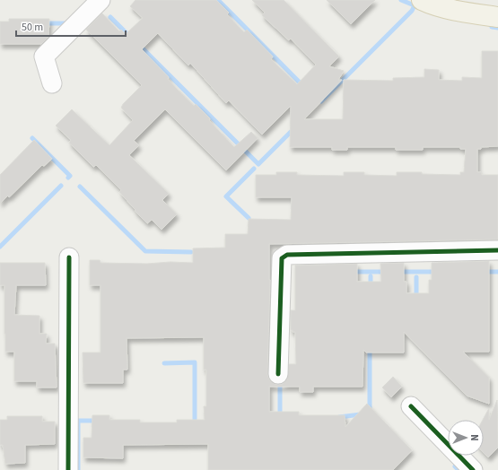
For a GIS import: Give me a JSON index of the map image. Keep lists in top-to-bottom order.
{
  "scale_bar": "50 m",
  "north": "right"
}
